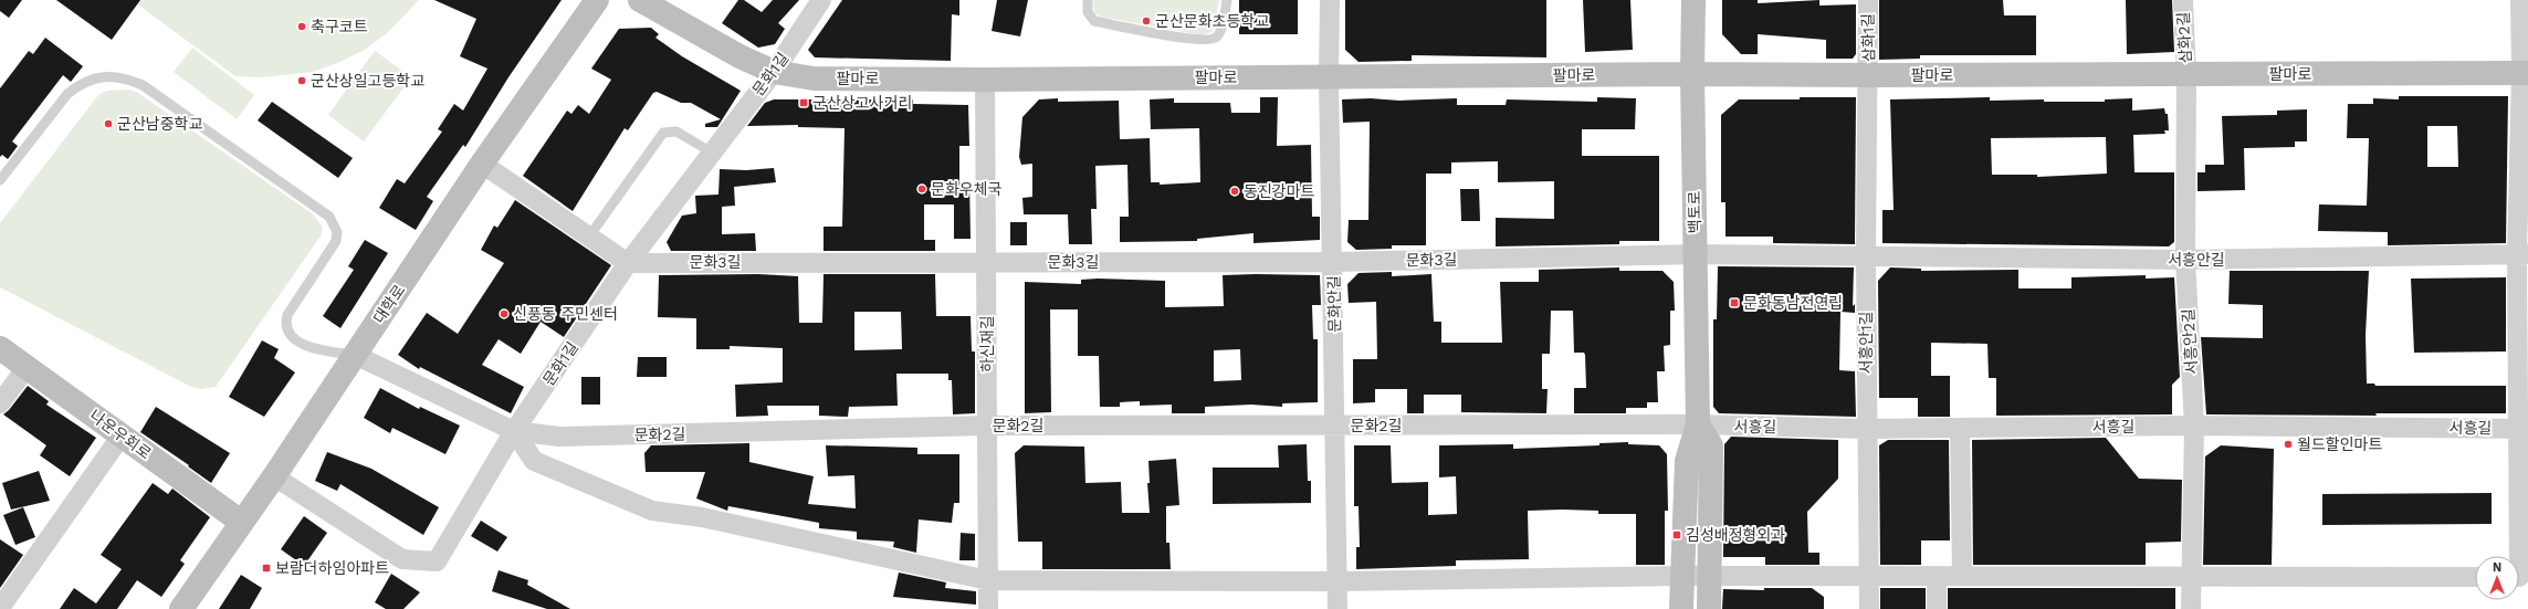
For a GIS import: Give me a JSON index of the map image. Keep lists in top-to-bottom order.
{
  "streets": {
    "street": [
      "삼화1길",
      "삼화2길",
      "문화1길",
      "팔마로",
      "백토로",
      "문화3길",
      "서흥안길",
      "대학로",
      "문화안길",
      "서흥안2길",
      "서흥안1길",
      "하신재길",
      "문화2길",
      "서흥길",
      "나운우회로"
    ]
  },
  "crossings": [
    ["삼화1길", "팔마로"],
    ["삼화1길", "서흥안1길"],
    ["삼화2길", "팔마로"],
    ["삼화2길", "서흥안2길"],
    ["문화1길", "팔마로"],
    ["문화1길", "문화3길"],
    ["문화1길", "대학로"],
    ["문화1길", "문화2길"],
    ["팔마로", "백토로"],
    ["팔마로", "문화안길"],
    ["팔마로", "서흥안2길"],
    ["팔마로", "서흥안1길"],
    ["팔마로", "하신재길"],
    ["백토로", "문화3길"],
    ["백토로", "문화2길"],
    ["백토로", "서흥길"],
    ["문화3길", "서흥안길"],
    ["문화3길", "문화안길"],
    ["문화3길", "서흥안1길"],
    ["문화3길", "하신재길"],
    ["서흥안길", "서흥안2길"],
    ["서흥안길", "서흥안1길"],
    ["대학로", "문화2길"],
    ["대학로", "나운우회로"],
    ["문화안길", "문화2길"],
    ["서흥안2길", "서흥길"],
    ["서흥안1길", "서흥길"],
    ["하신재길", "문화2길"],
    ["문화2길", "서흥길"]
  ],
  "places": {
    "other": [
      "군산문화초등학교",
      "축구코트",
      "군산상일고등학교",
      "군산남중학교",
      "문화우체국",
      "동진강마트",
      "신풍동 주민센터",
      "월드할인마트"
    ],
    "transit": [
      "군산상고사거리",
      "문화동남전연립",
      "김성배정형외과",
      "보람더하임아파트"
    ]
  },
  "north": "top"
}
